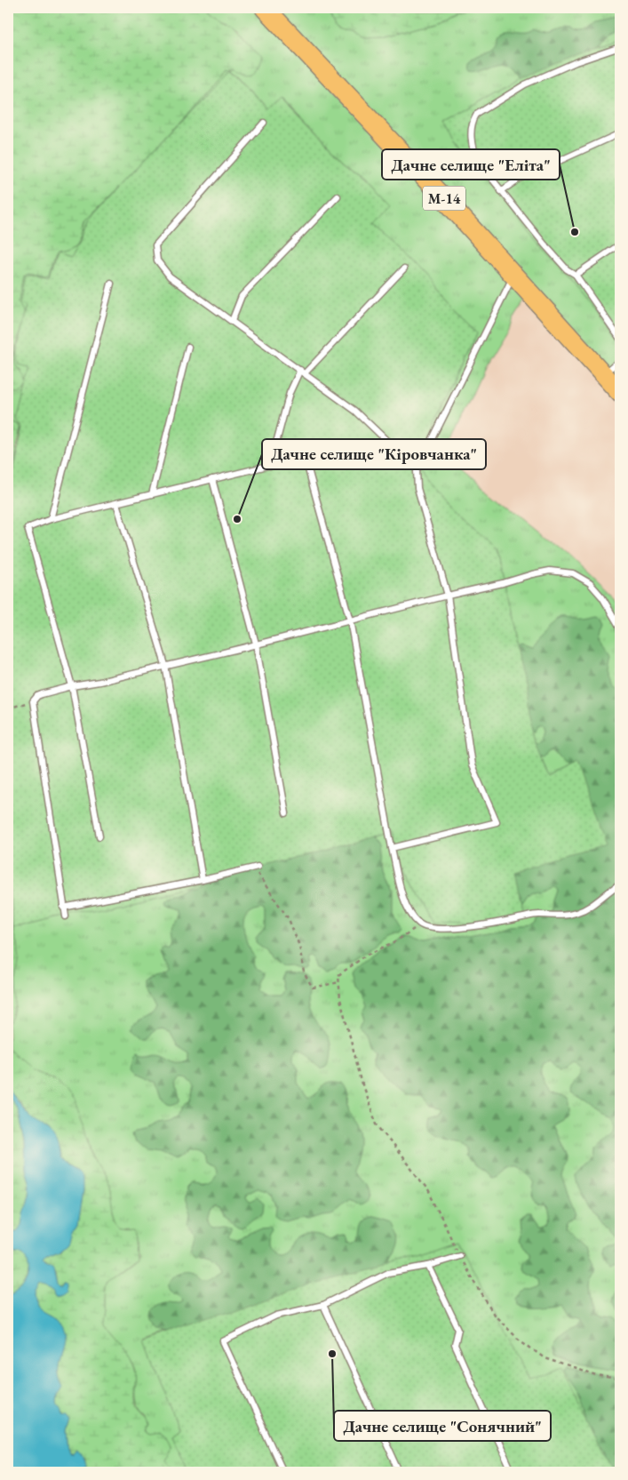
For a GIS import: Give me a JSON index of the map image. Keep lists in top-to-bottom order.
{
  "streets": {
    "highway": ["М-14"]
  },
  "places": ["Дачне селище \"Еліта\"", "Дачне селище \"Кіровчанка\"", "Дачне селище \"Сонячний\""]
}
